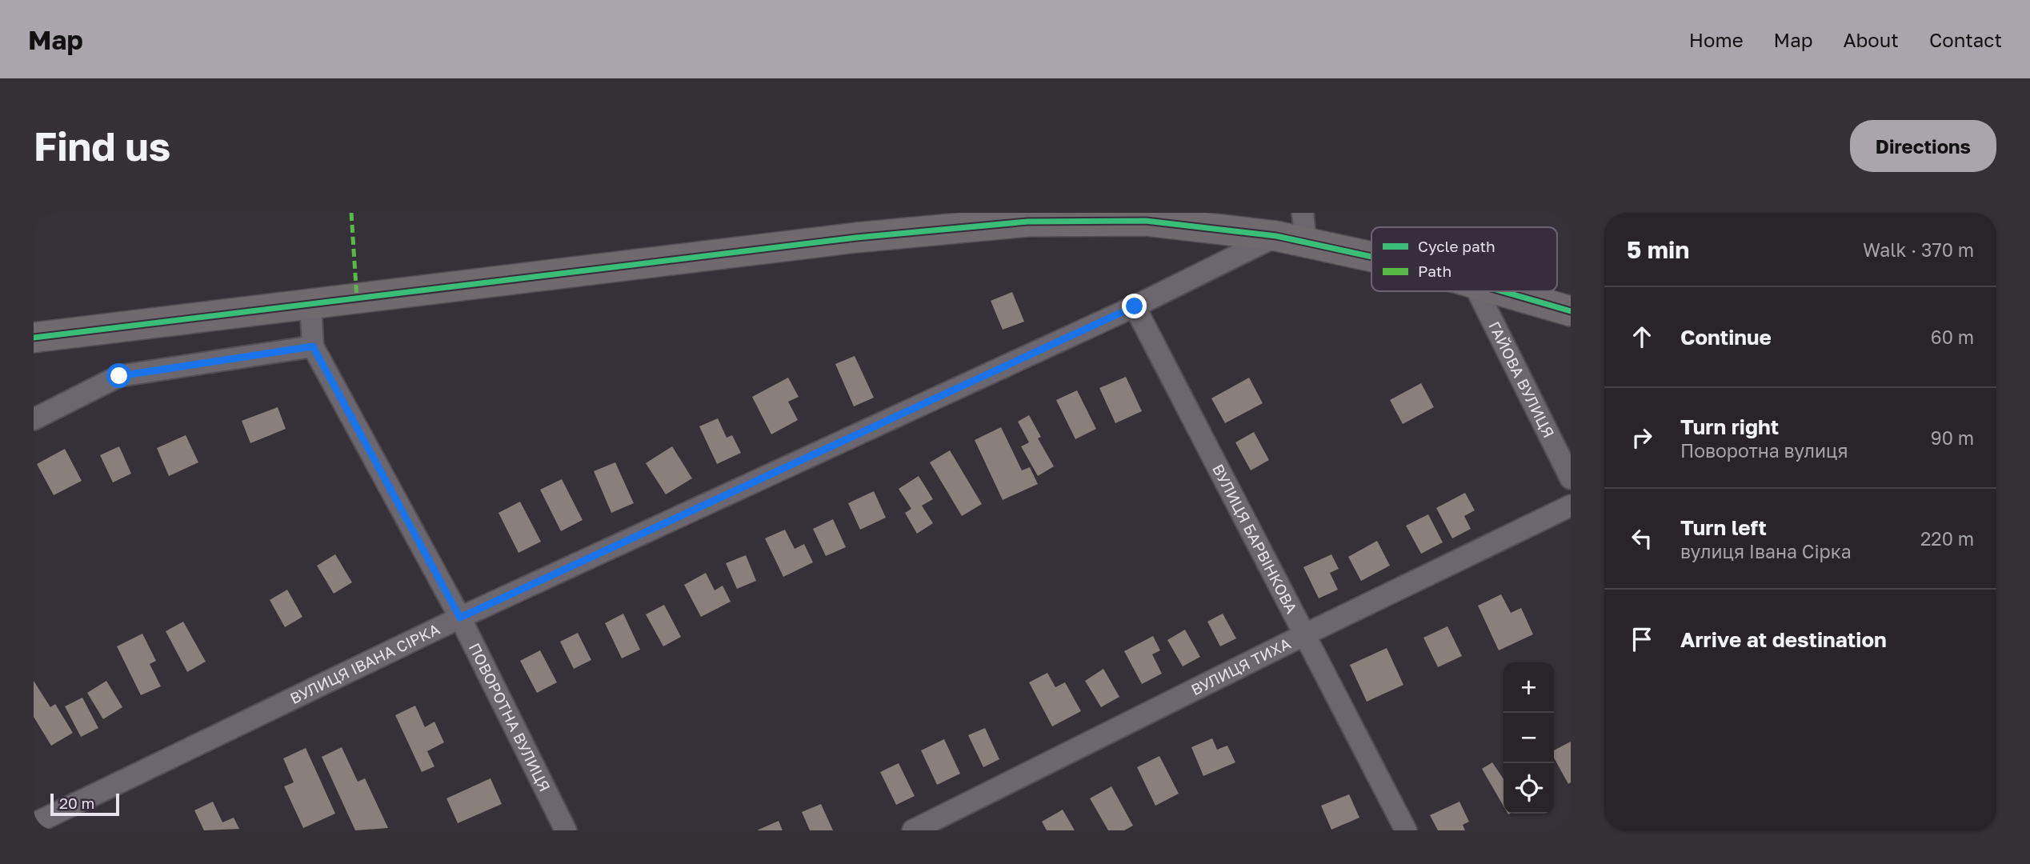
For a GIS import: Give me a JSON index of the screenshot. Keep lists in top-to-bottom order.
{
  "streets": {
    "street": [
      "ГАЙОВА ВУЛИЦЯ",
      "ВУЛИЦЯ БАРВІНКОВА",
      "ВУЛИЦЯ ІВАНА СІРКА",
      "ВУЛИЦЯ ТИХА",
      "ПОВОРОТНА ВУЛИЦЯ"
    ]
  },
  "crossings": [
    ["ВУЛИЦЯ БАРВІНКОВА", "ВУЛИЦЯ ІВАНА СІРКА"],
    ["ВУЛИЦЯ БАРВІНКОВА", "ВУЛИЦЯ ТИХА"],
    ["ВУЛИЦЯ ІВАНА СІРКА", "ПОВОРОТНА ВУЛИЦЯ"]
  ],
  "legend": ["Cycle path", "Path"],
  "scale_bar": "20 m",
  "page": {
    "header": "Map",
    "nav": [
      "Home",
      "Map",
      "About",
      "Contact"
    ],
    "buttons": "Directions",
    "title": "Find us",
    "heading": ["5 min", "Walk · 370 m"],
    "list": [
      ["Continue", "60 m"],
      ["Turn right", "Поворотна вулиця", "90 m"],
      ["Turn left", "вулиця Івана Сірка", "220 m"],
      "Arrive at destination"
    ],
    "map_buttons": ["+", "−"],
    "scale": "20 m"
  }
}
